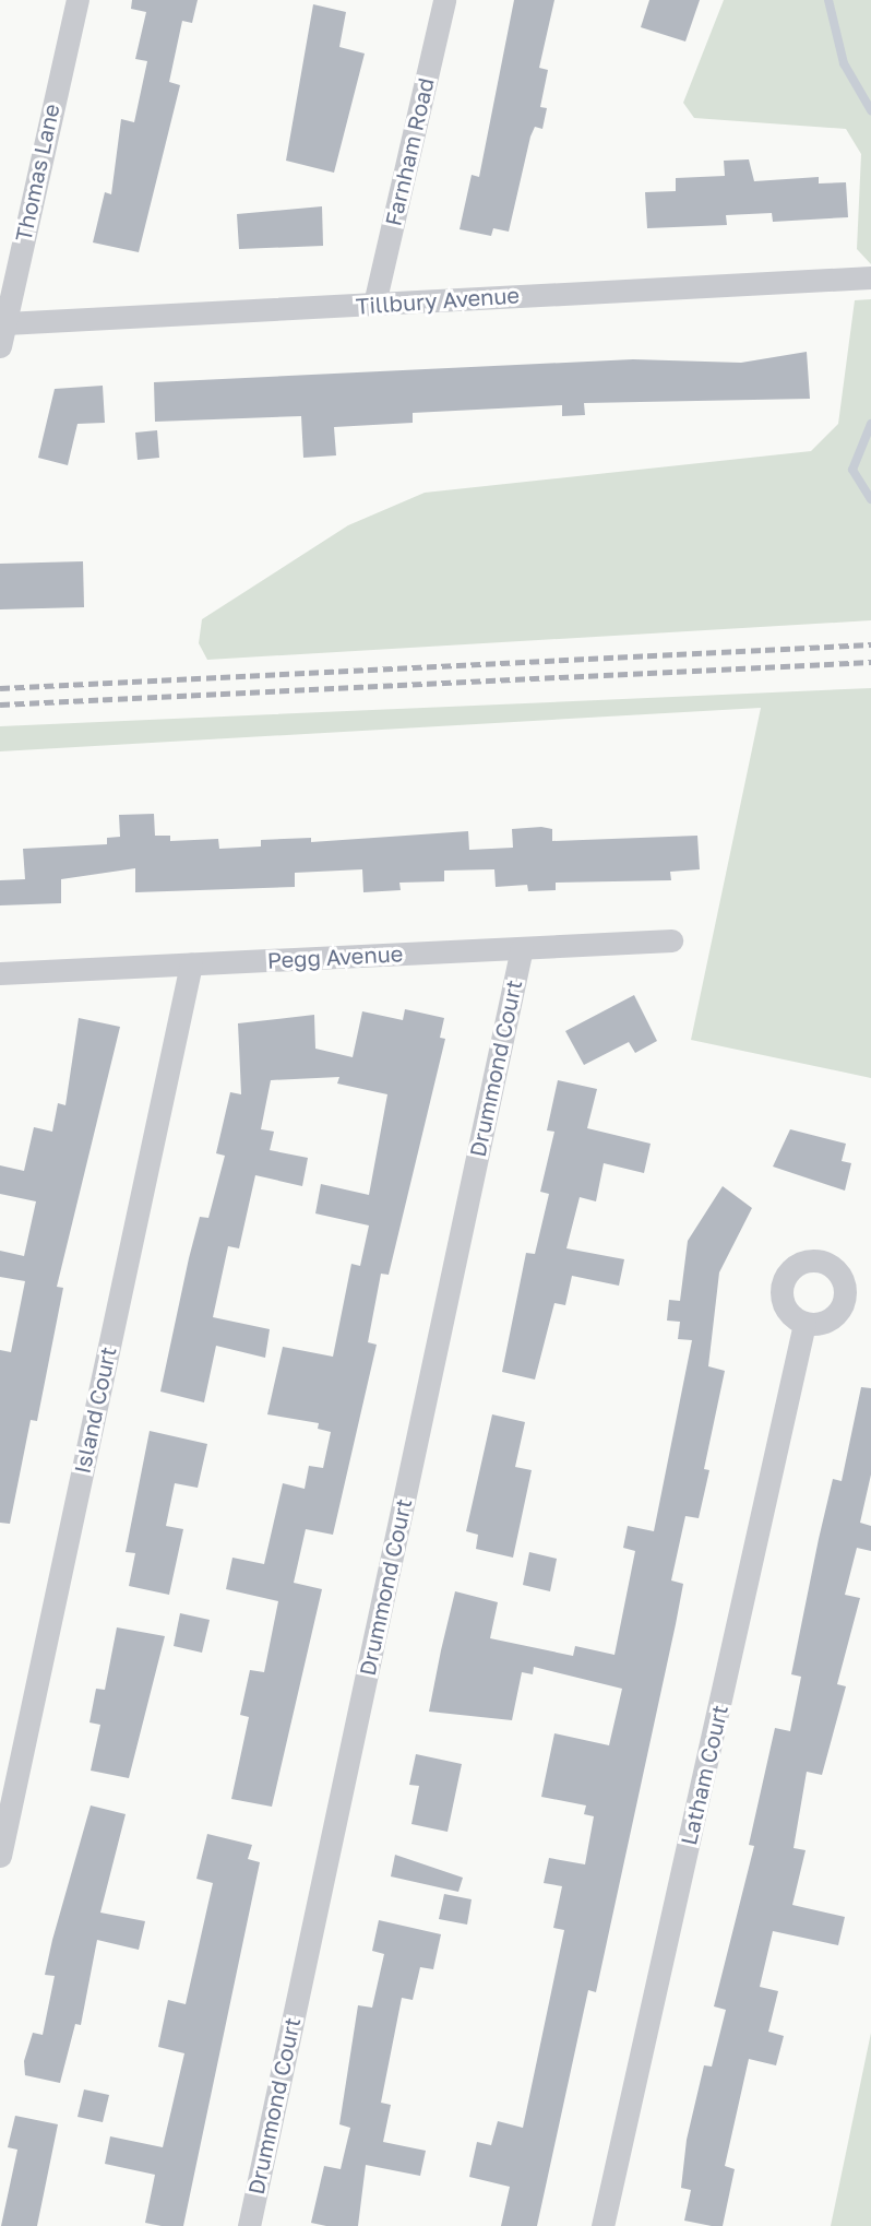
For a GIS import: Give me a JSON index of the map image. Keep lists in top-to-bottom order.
{
  "streets": {
    "street": [
      "Farnham Road",
      "Thomas Lane",
      "Tillbury Avenue",
      "Pegg Avenue",
      "Drummond Court",
      "Island Court",
      "Latham Court"
    ]
  },
  "crossings": [
    ["Farnham Road", "Tillbury Avenue"],
    ["Thomas Lane", "Tillbury Avenue"],
    ["Pegg Avenue", "Drummond Court"],
    ["Pegg Avenue", "Island Court"]
  ]
}
